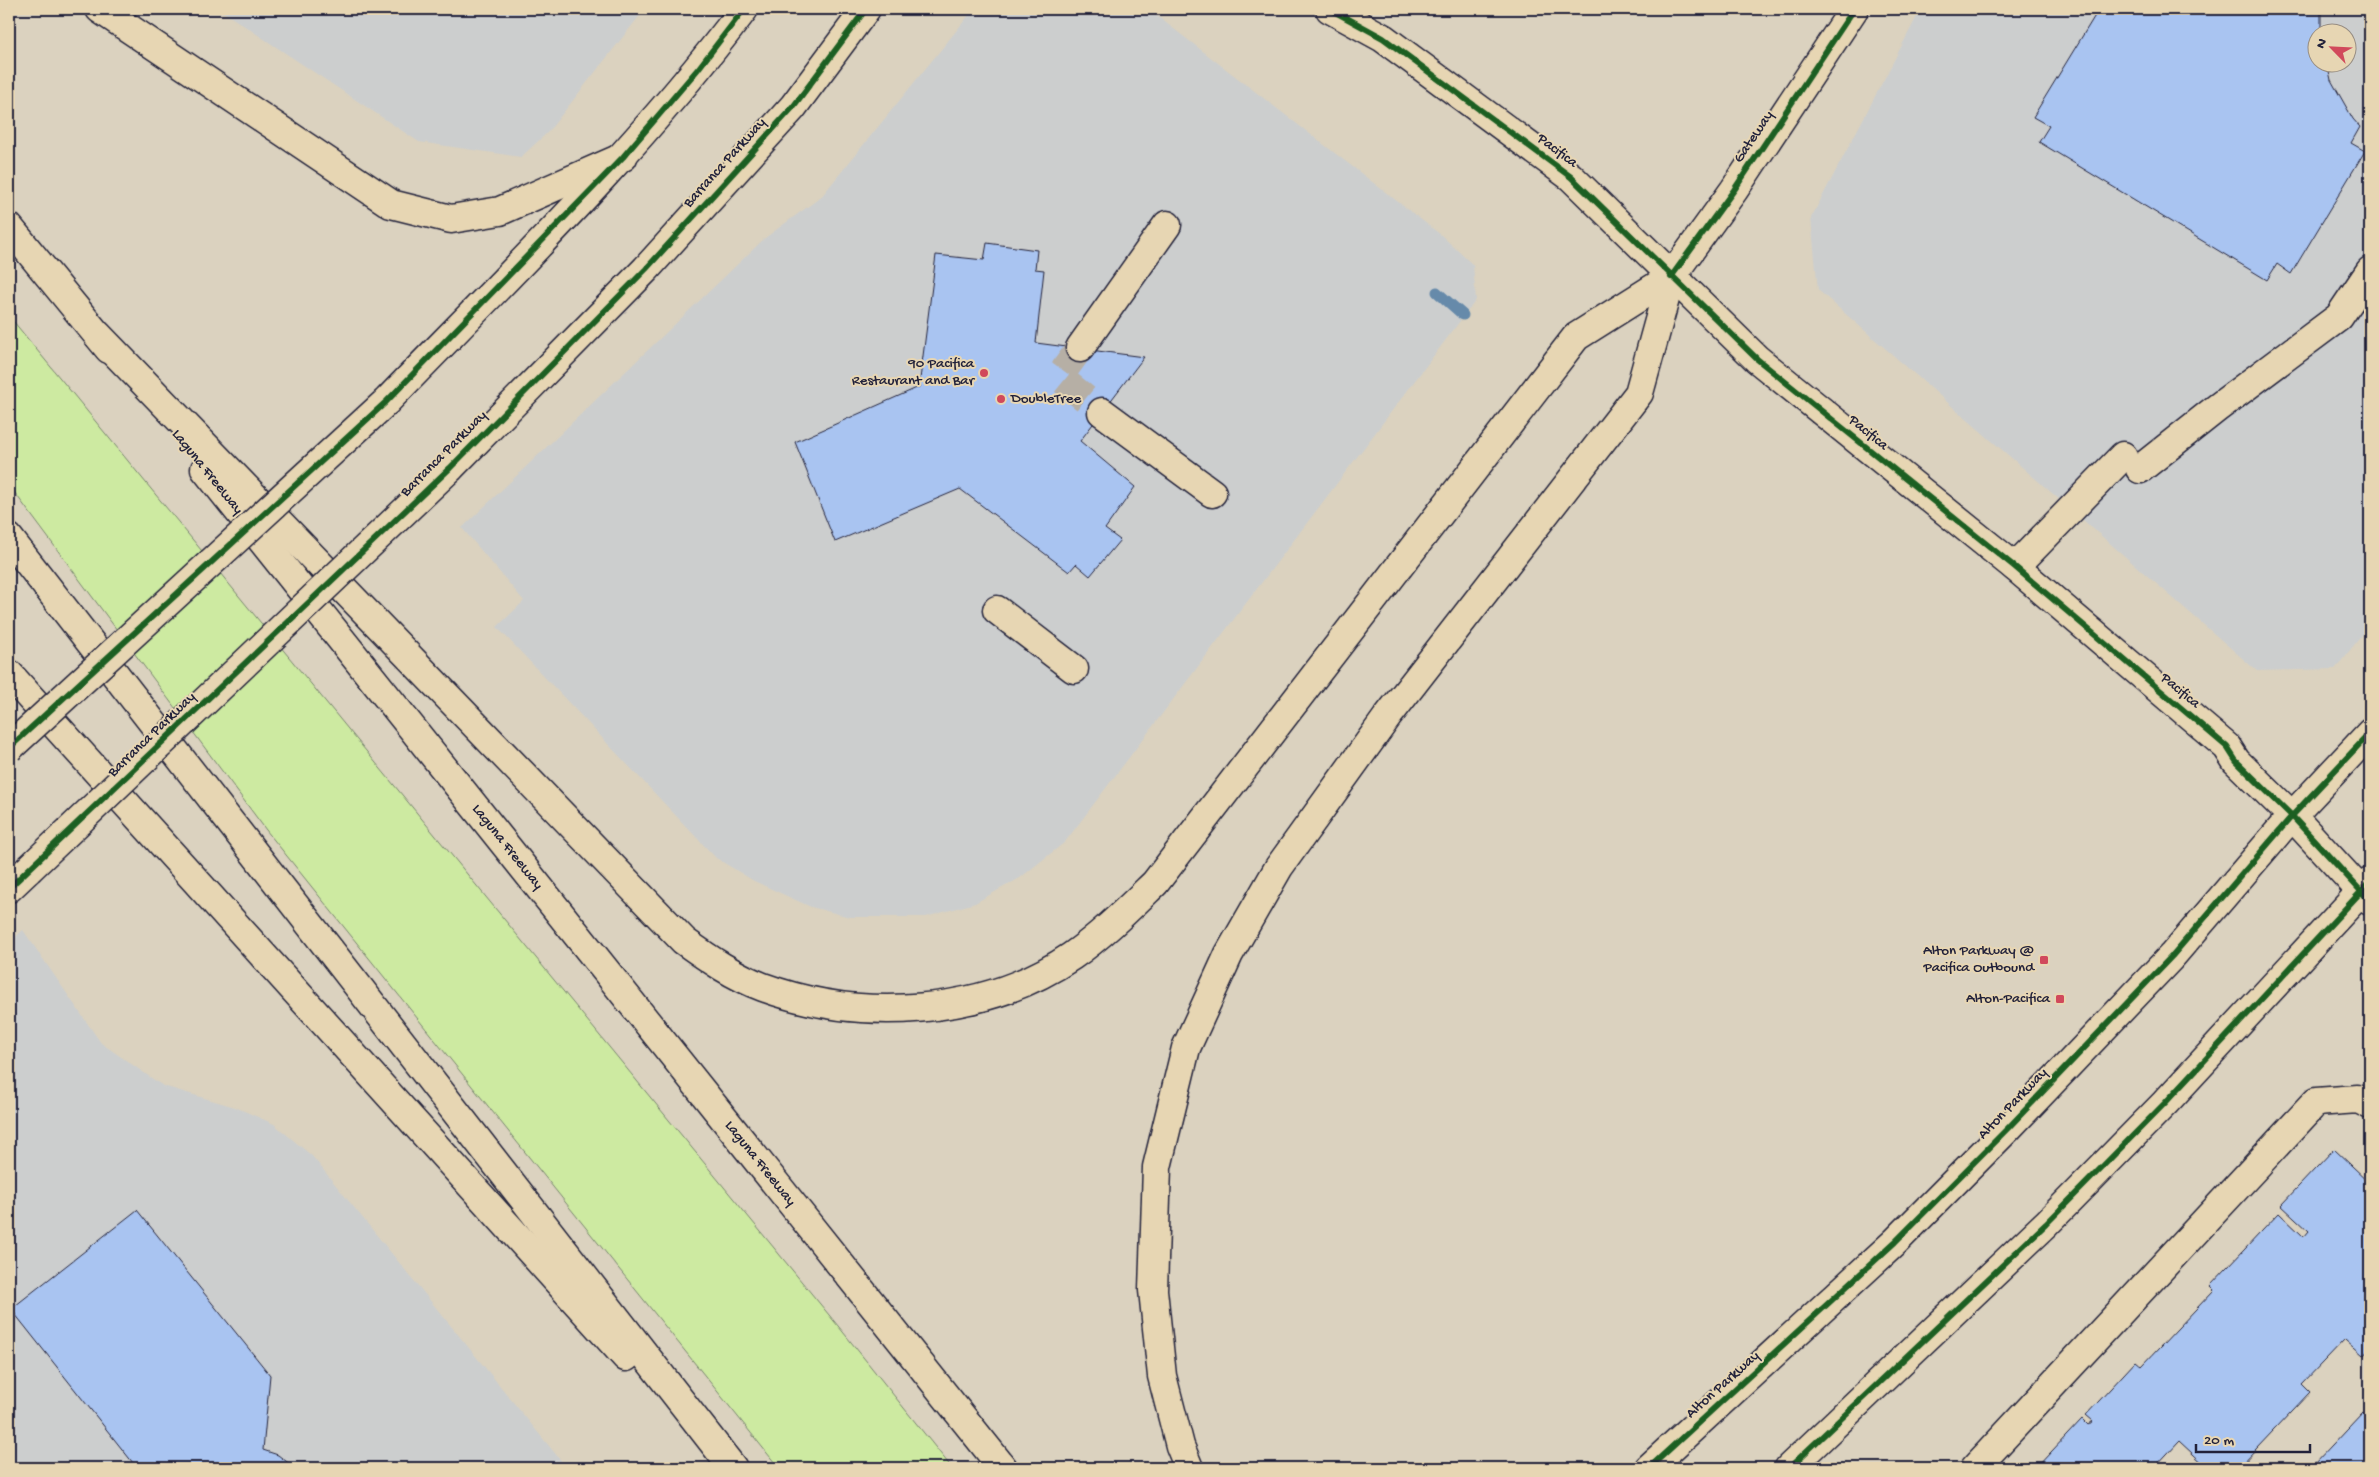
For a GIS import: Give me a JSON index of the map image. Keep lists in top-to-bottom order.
{
  "streets": {
    "main road": [
      "Gateway",
      "Pacifica",
      "Barranca Parkway",
      "Laguna Freeway",
      "Alton Parkway"
    ]
  },
  "crossings": [
    ["Gateway", "Pacifica"],
    ["Pacifica", "Alton Parkway"]
  ],
  "places": {
    "other": ["90 Pacifica Restaurant and Bar", "DoubleTree"],
    "transit": ["Alton Parkway @ Pacifica Outbound", "Alton-Pacifica"]
  },
  "scale_bar": "20 m",
  "north": "top left"
}
